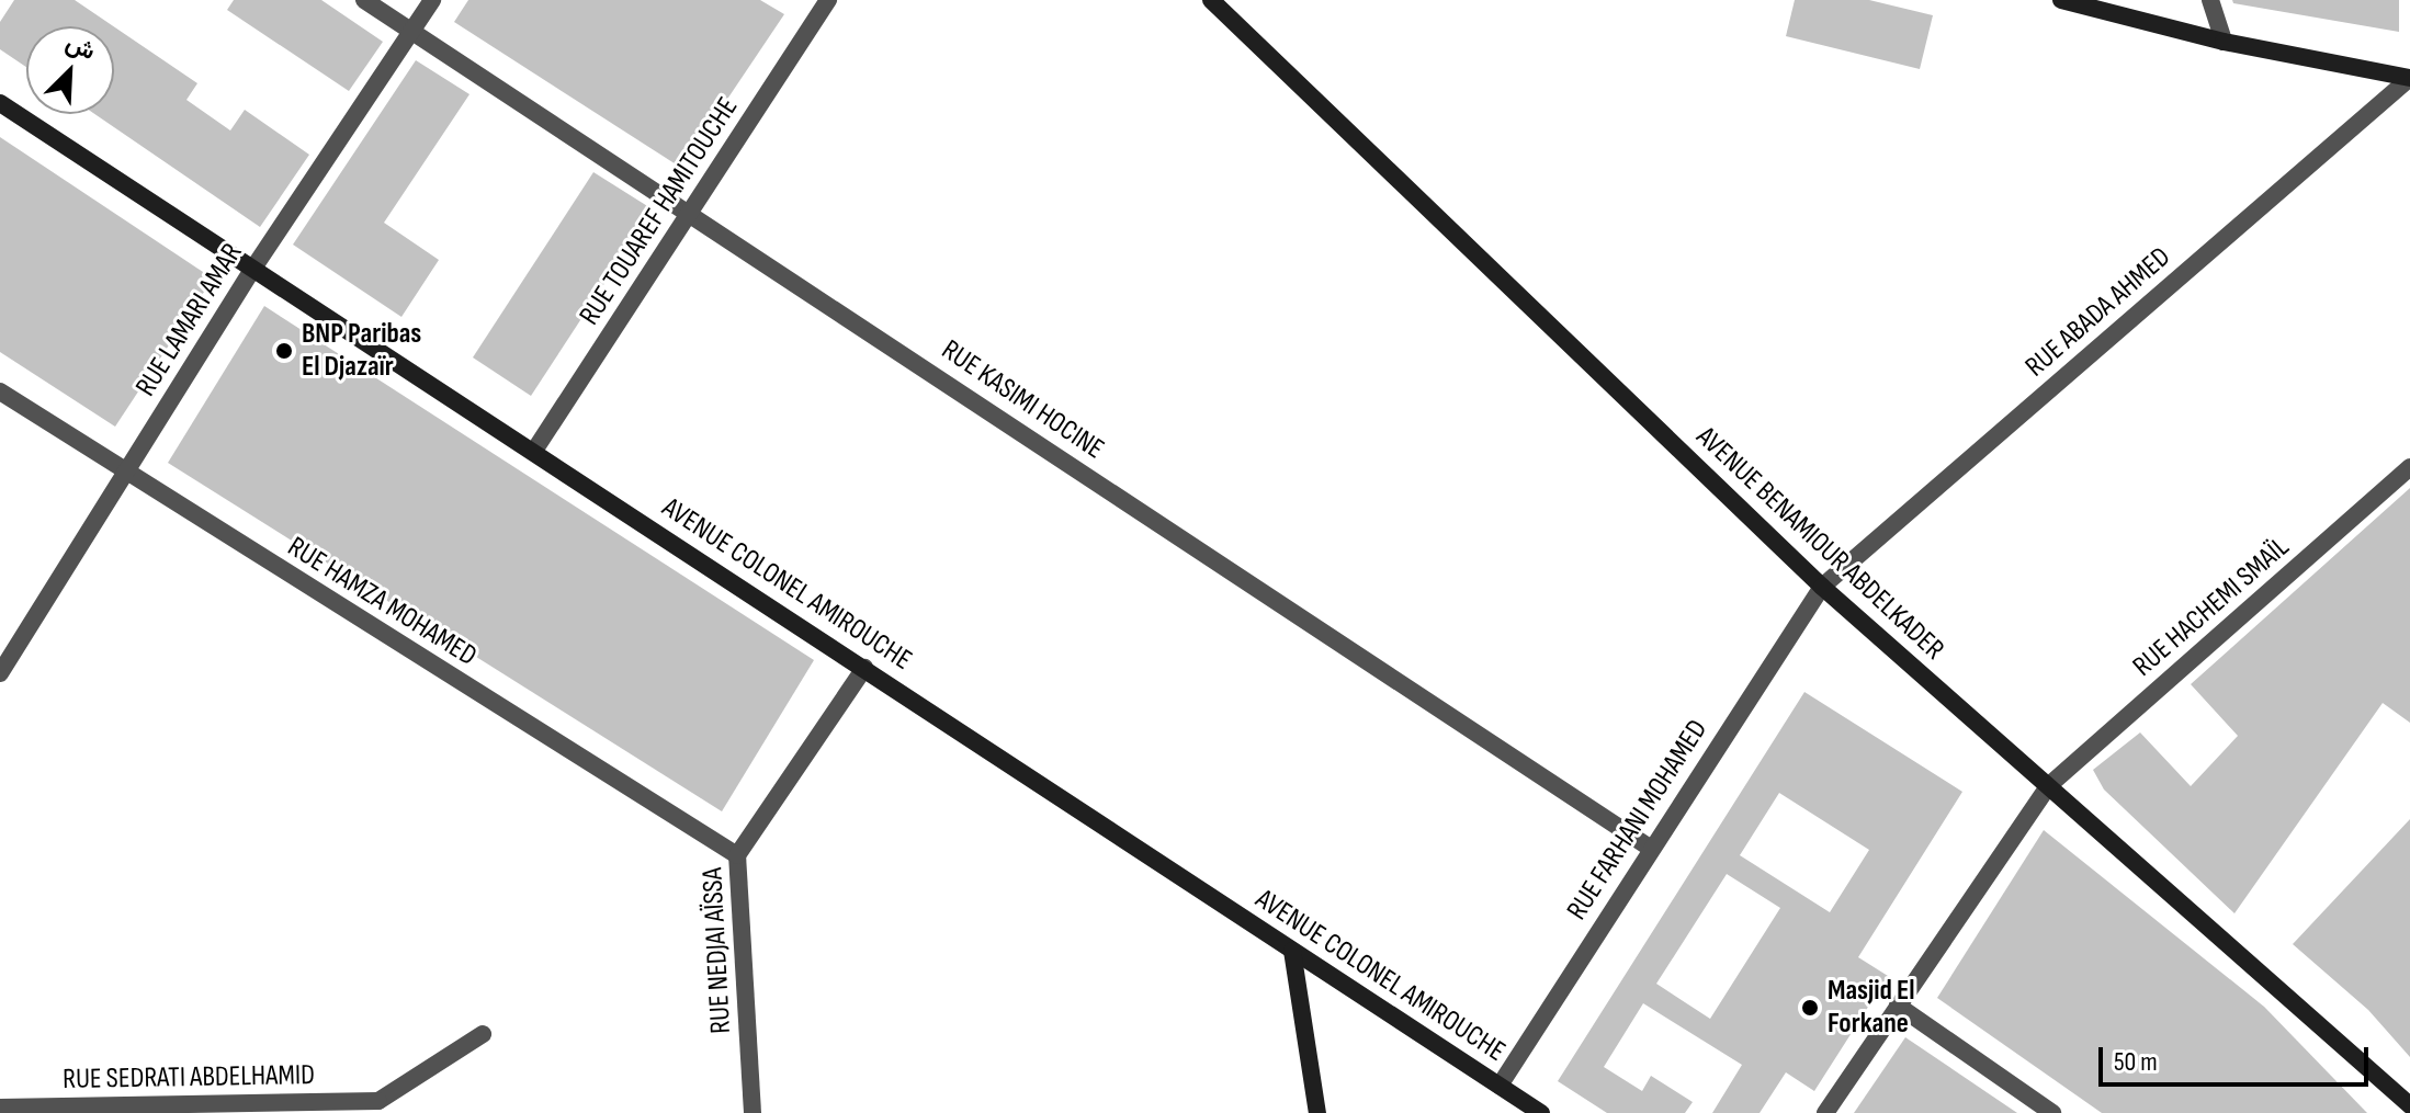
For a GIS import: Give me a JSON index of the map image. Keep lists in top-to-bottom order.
{
  "streets": {
    "main road": ["AVENUE BENAMIOUR ABDELKADER", "AVENUE COLONEL AMIROUCHE"],
    "street": [
      "RUE TOUAREF HAMITOUCHE",
      "RUE ABADA AHMED",
      "RUE LAMARI AMAR",
      "RUE KASIMI HOCINE",
      "RUE HAMZA MOHAMED",
      "RUE HACHEMI SMAÏL",
      "RUE FARHANI MOHAMED",
      "RUE NEDJAI AÏSSA",
      "RUE SEDRATI ABDELHAMID"
    ]
  },
  "crossings": [
    ["RUE TOUAREF HAMITOUCHE", "RUE KASIMI HOCINE"],
    ["RUE TOUAREF HAMITOUCHE", "AVENUE COLONEL AMIROUCHE"],
    ["RUE ABADA AHMED", "AVENUE BENAMIOUR ABDELKADER"],
    ["RUE ABADA AHMED", "RUE FARHANI MOHAMED"],
    ["RUE LAMARI AMAR", "RUE KASIMI HOCINE"],
    ["RUE LAMARI AMAR", "AVENUE COLONEL AMIROUCHE"],
    ["RUE LAMARI AMAR", "RUE HAMZA MOHAMED"],
    ["RUE KASIMI HOCINE", "RUE FARHANI MOHAMED"],
    ["AVENUE BENAMIOUR ABDELKADER", "RUE HACHEMI SMAÏL"],
    ["AVENUE BENAMIOUR ABDELKADER", "RUE FARHANI MOHAMED"],
    ["AVENUE COLONEL AMIROUCHE", "RUE FARHANI MOHAMED"],
    ["AVENUE COLONEL AMIROUCHE", "RUE NEDJAI AÏSSA"],
    ["RUE HAMZA MOHAMED", "RUE NEDJAI AÏSSA"]
  ],
  "places": ["BNP Paribas El Djazaïr", "Masjid El Forkane"],
  "scale_bar": "50 m",
  "north": "top right"
}
